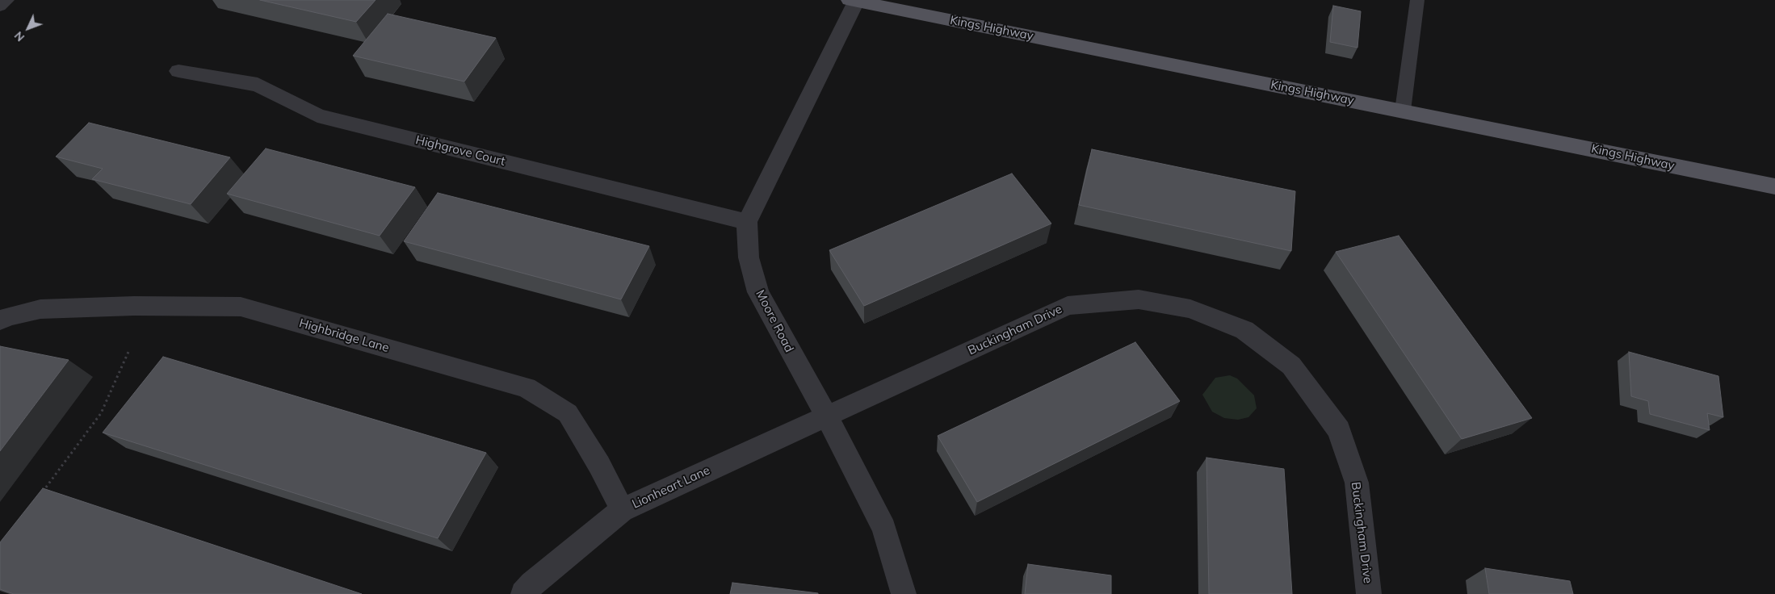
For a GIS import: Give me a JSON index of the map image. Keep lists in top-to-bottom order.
{
  "streets": {
    "main road": ["Kings Highway"],
    "street": [
      "Highgrove Court",
      "Moore Road",
      "Buckingham Drive",
      "Highbridge Lane",
      "Lionheart Lane"
    ]
  },
  "crossings": [
    ["Kings Highway", "Moore Road"],
    ["Highgrove Court", "Moore Road"],
    ["Moore Road", "Buckingham Drive"],
    ["Moore Road", "Lionheart Lane"],
    ["Buckingham Drive", "Lionheart Lane"],
    ["Highbridge Lane", "Lionheart Lane"]
  ],
  "north": "bottom left"
}
